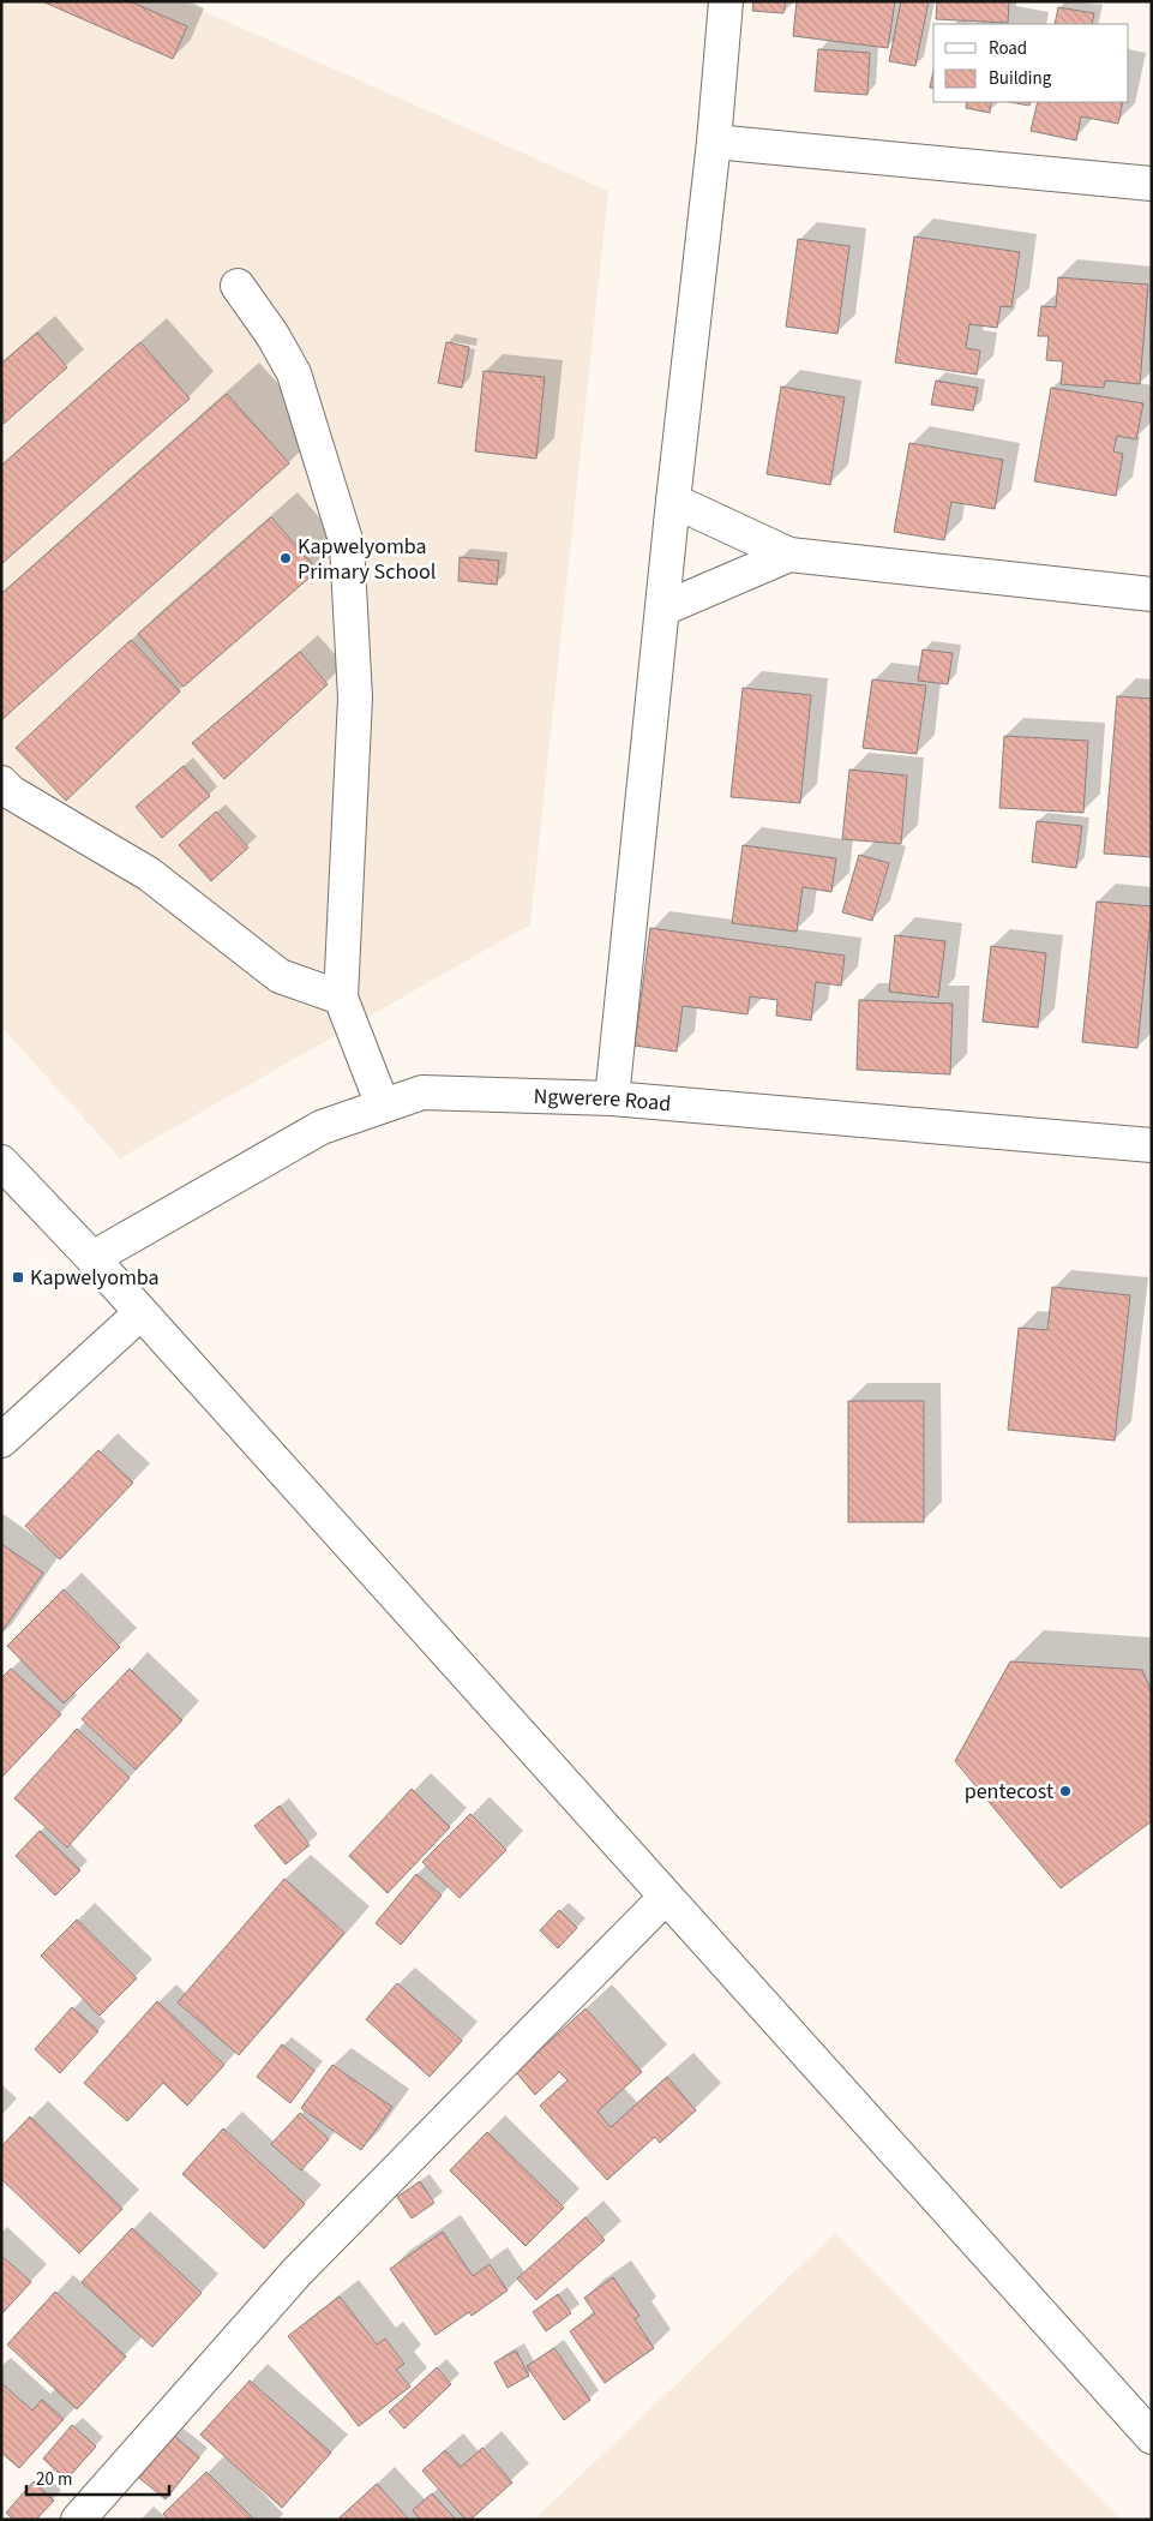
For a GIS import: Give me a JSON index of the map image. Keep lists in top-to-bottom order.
{
  "streets": {
    "street": ["Ngwerere Road"]
  },
  "places": {
    "other": ["Kapwelyomba Primary School", "pentecost"],
    "transit": ["Kapwelyomba"]
  },
  "legend": ["Road", "Building"],
  "scale_bar": "20 m"
}
